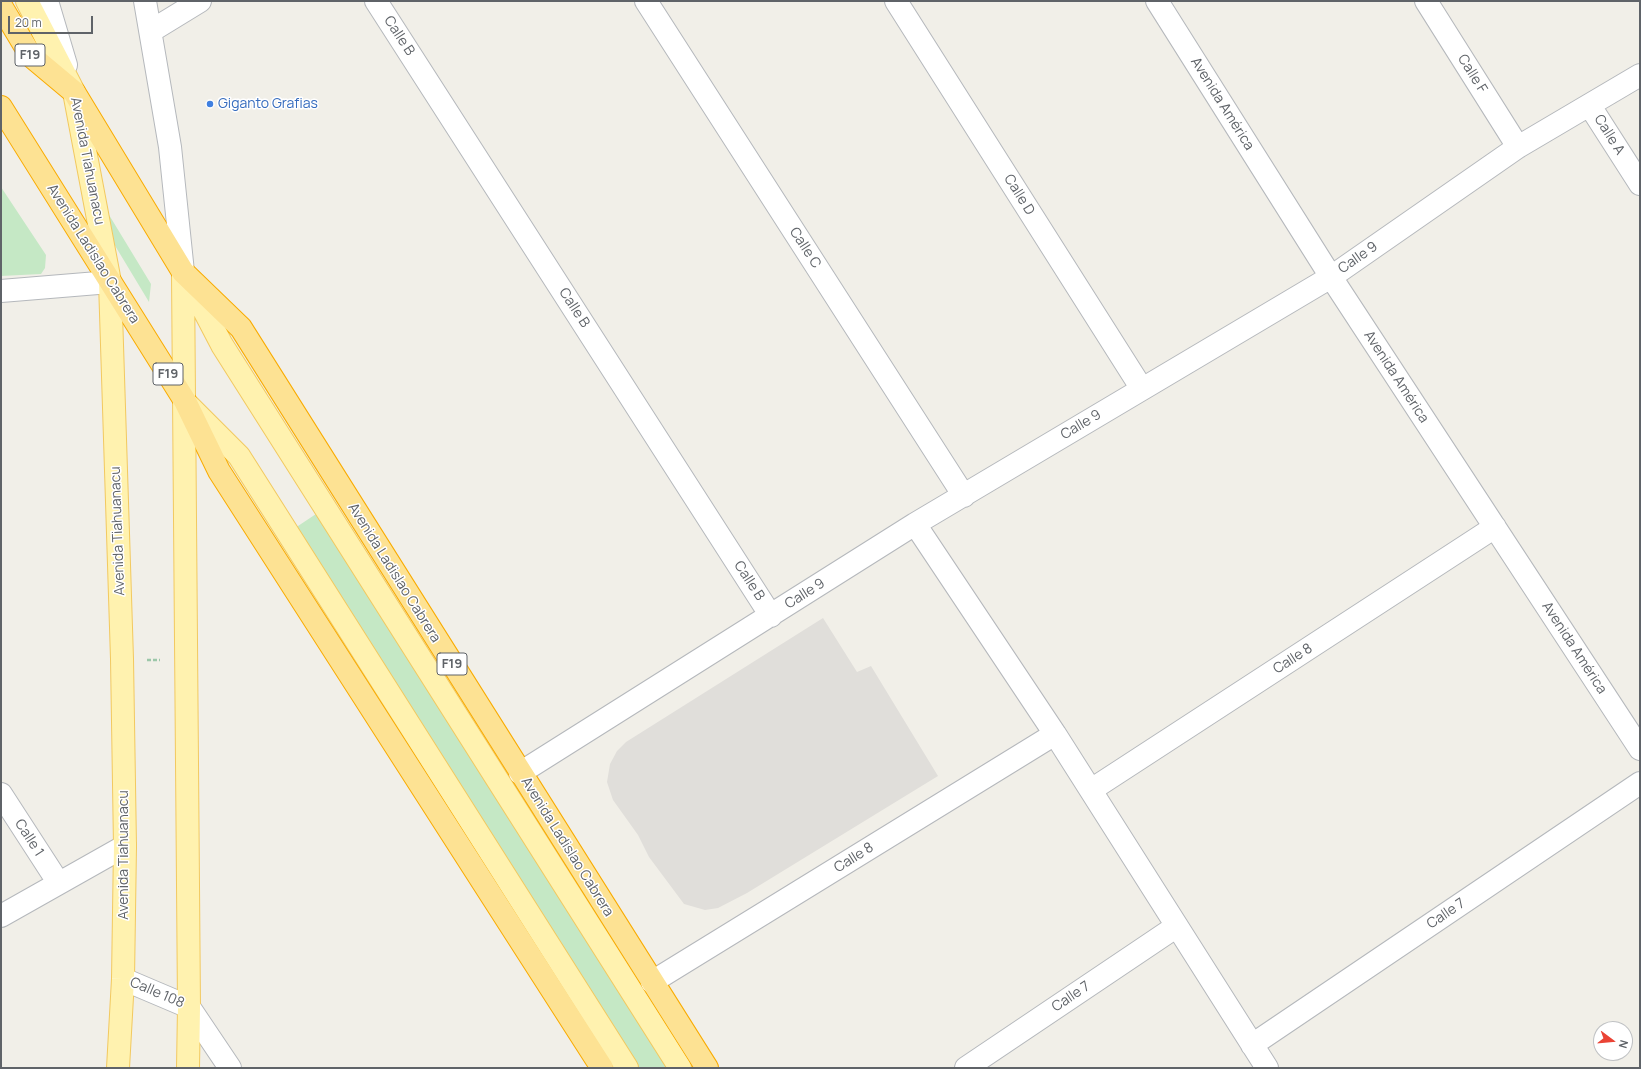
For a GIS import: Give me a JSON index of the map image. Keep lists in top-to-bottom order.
{
  "streets": {
    "highway": ["F19", "Avenida Ladislao Cabrera"],
    "main road": ["Avenida Tiahuanacu"],
    "street": [
      "Calle B",
      "Calle F",
      "Avenida América",
      "Calle A",
      "Calle D",
      "Calle C",
      "Calle 9",
      "Calle 8",
      "Calle 1",
      "Calle 7",
      "Calle 108"
    ]
  },
  "crossings": [
    ["Calle B", "Calle 9"],
    ["Calle F", "Calle 9"],
    ["Avenida América", "Calle 9"],
    ["Avenida América", "Calle 8"],
    ["Calle A", "Calle 9"],
    ["Avenida Tiahuanacu", "Avenida Ladislao Cabrera"],
    ["Avenida Tiahuanacu", "Calle 108"],
    ["Calle D", "Calle 9"],
    ["Calle C", "Calle 9"],
    ["Avenida Ladislao Cabrera", "Calle 9"],
    ["Avenida Ladislao Cabrera", "Calle 8"]
  ],
  "places": ["Giganto Grafias"],
  "scale_bar": "20 m",
  "north": "right"
}
